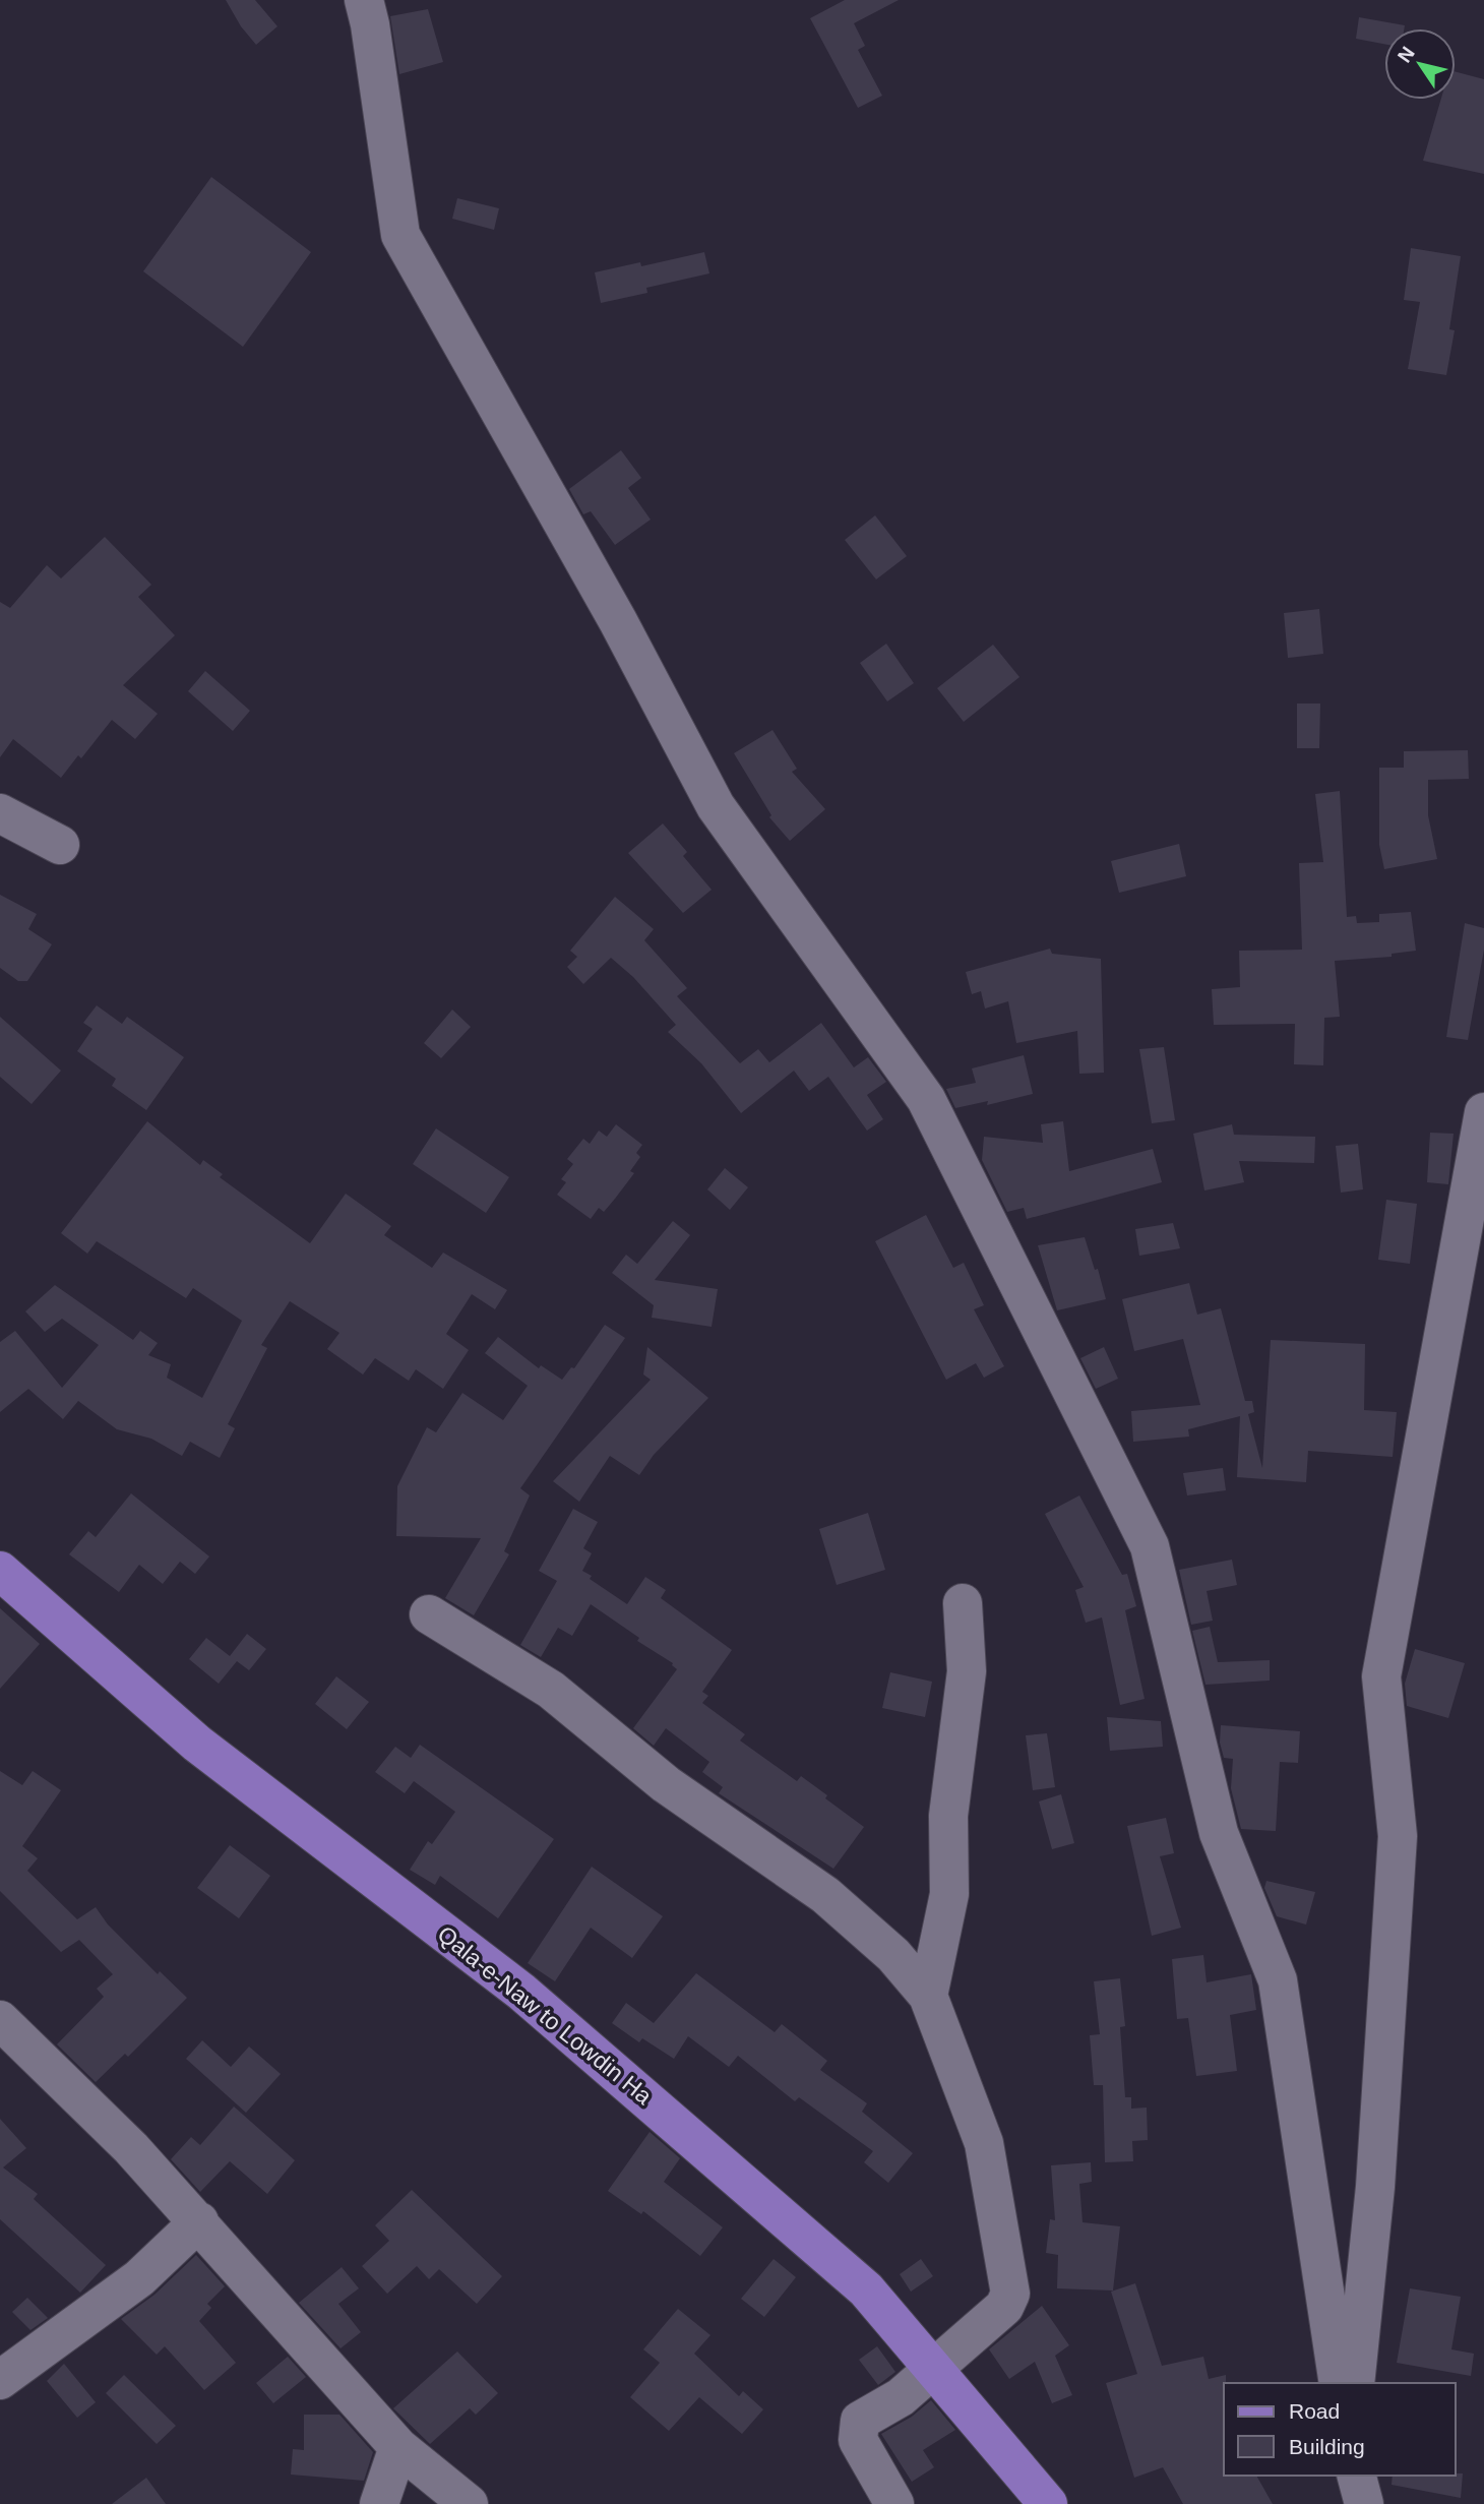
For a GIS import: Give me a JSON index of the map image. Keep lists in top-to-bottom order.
{
  "streets": {
    "main road": ["Qala-e-Naw to Lowdin Ha"]
  },
  "legend": ["Road", "Building"],
  "north": "top left"
}
